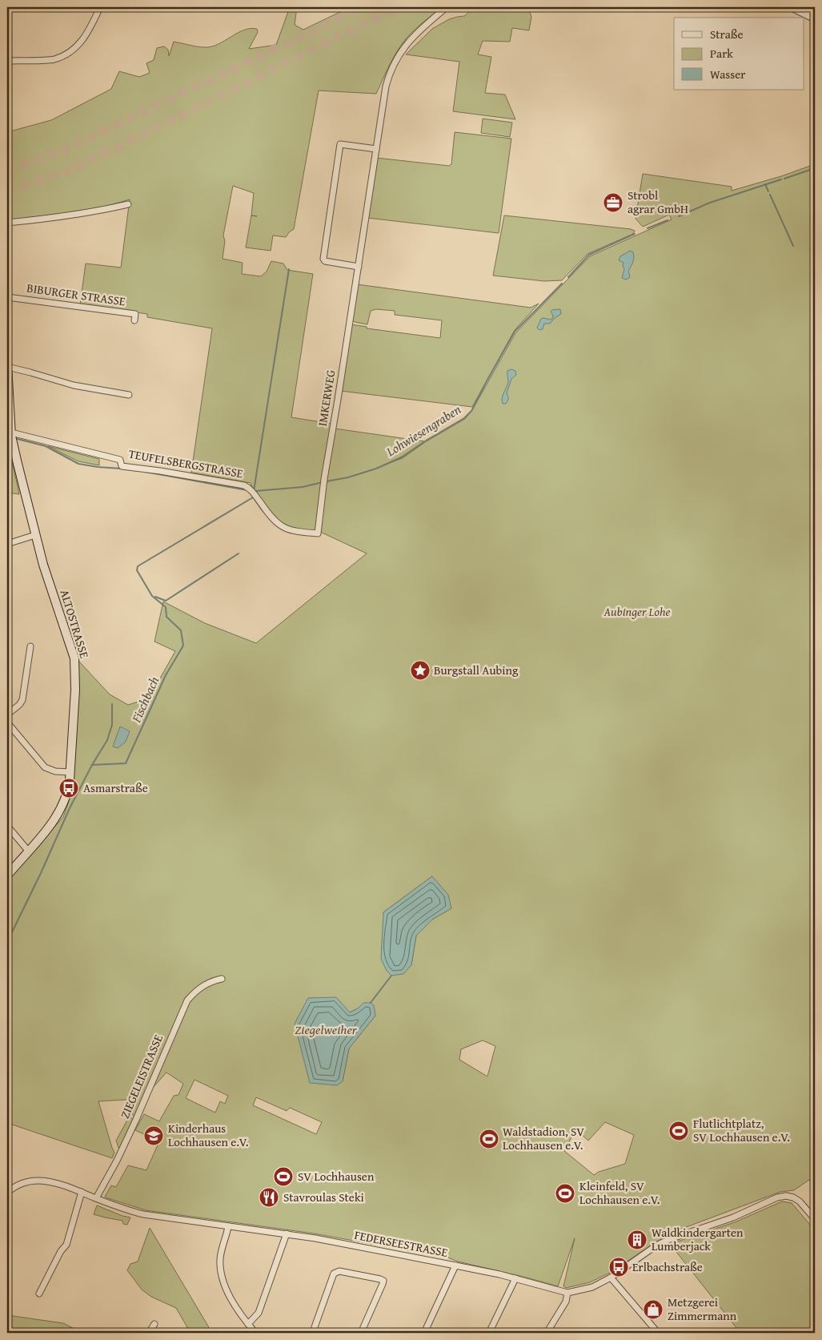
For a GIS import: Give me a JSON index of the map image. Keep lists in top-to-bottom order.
{
  "streets": {
    "main road": ["ALTOSTRASSE"],
    "street": [
      "BIBURGER STRASSE",
      "IMKERWEG",
      "TEUFELSBERGSTRASSE",
      "ZIEGELEISTRASSE",
      "FEDERSEESTRASSE"
    ]
  },
  "crossings": [
    ["IMKERWEG", "TEUFELSBERGSTRASSE"],
    ["TEUFELSBERGSTRASSE", "ALTOSTRASSE"],
    ["ZIEGELEISTRASSE", "FEDERSEESTRASSE"]
  ],
  "water": ["Lohwiesengraben", "Fischbach", "Ziegelweiher"],
  "parks": ["Aubinger Lohe"],
  "places": {
    "office": ["Strobl agrar GmbH"],
    "place": ["Burgstall Aubing"],
    "bus stop": ["Asmarstraße", "Erlbachstraße"],
    "sports": [
      "Flutlichtplatz, SV Lochhausen e.V.",
      "Waldstadion, SV Lochhausen e.V.",
      "SV Lochhausen",
      "Kleinfeld, SV Lochhausen e.V."
    ],
    "school or university": ["Kinderhaus Lochhausen e.V."],
    "restaurant": ["Stavroulas Steki"],
    "building": ["Waldkindergarten Lumberjack"],
    "shop": ["Metzgerei Zimmermann"]
  },
  "legend": ["Straße", "Park", "Wasser"]
}
